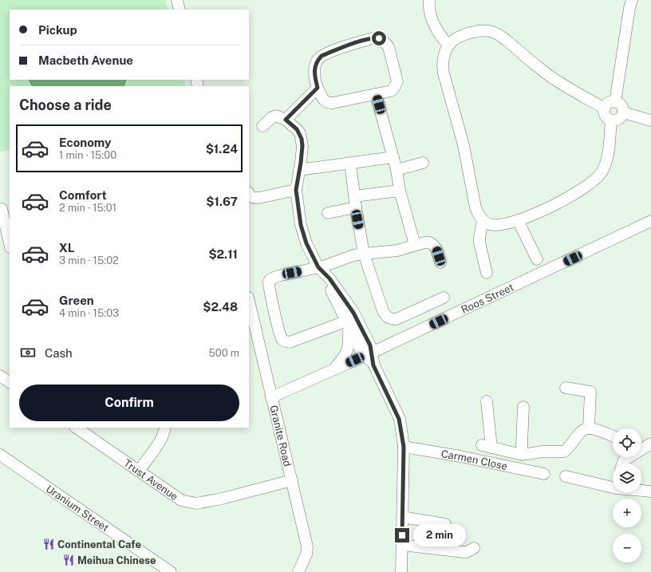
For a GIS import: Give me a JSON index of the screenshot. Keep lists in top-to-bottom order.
{
  "streets": {
    "street": [
      "Roos Street",
      "Granite Road",
      "Carmen Close",
      "Trust Avenue",
      "Uranium Street"
    ]
  },
  "crossings": [
    ["Roos Street", "Granite Road"],
    ["Granite Road", "Trust Avenue"]
  ],
  "places": {
    "restaurant": ["Continental Cafe", "Meihua Chinese"]
  },
  "page": {
    "banner": ["Pickup", "Macbeth Avenue"],
    "heading": "Choose a ride",
    "list": [
      {
        "name": "Economy",
        "note": "1 min · 15:00",
        "value": "$1.24"
      },
      {
        "name": "Comfort",
        "note": "2 min · 15:01",
        "value": "$1.67"
      },
      {
        "name": "XL",
        "note": "3 min · 15:02",
        "value": "$2.11"
      },
      {
        "name": "Green",
        "note": "4 min · 15:03",
        "value": "$2.48"
      }
    ],
    "pay": ["Cash", "500 m"],
    "buttons": "Confirm",
    "map_buttons": ["+", "−"],
    "bubble": "2 min"
  }
}
